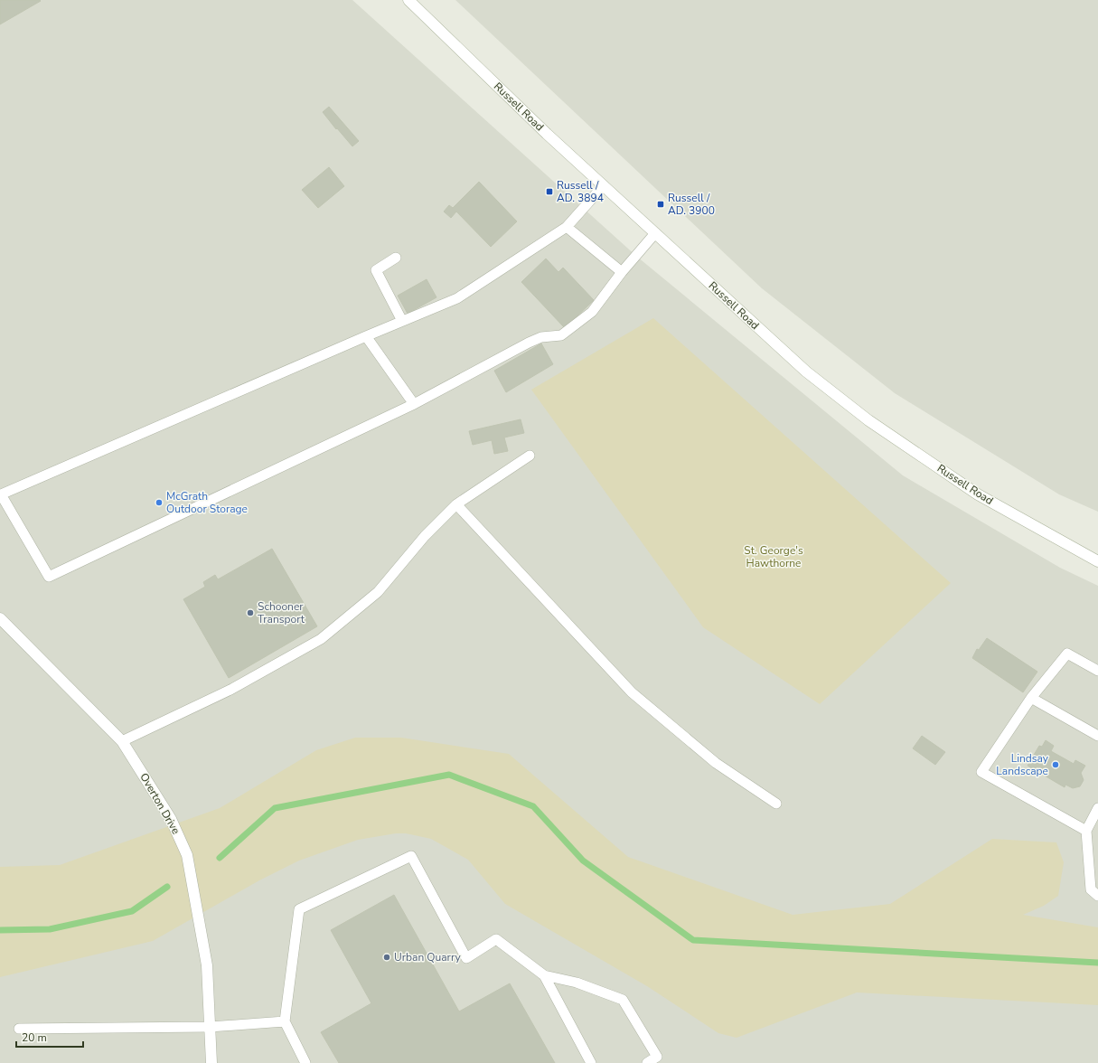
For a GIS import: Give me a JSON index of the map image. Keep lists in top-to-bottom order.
{
  "streets": {
    "main road": ["Russell Road", "Overton Drive"]
  },
  "parks": ["St. George's Hawthorne"],
  "places": {
    "transit": ["Russell / AD. 3894", "Russell / AD. 3900"],
    "other": [
      "McGrath Outdoor Storage",
      "Schooner Transport",
      "Lindsay Landscape",
      "Urban Quarry"
    ]
  },
  "scale_bar": "20 m"
}
